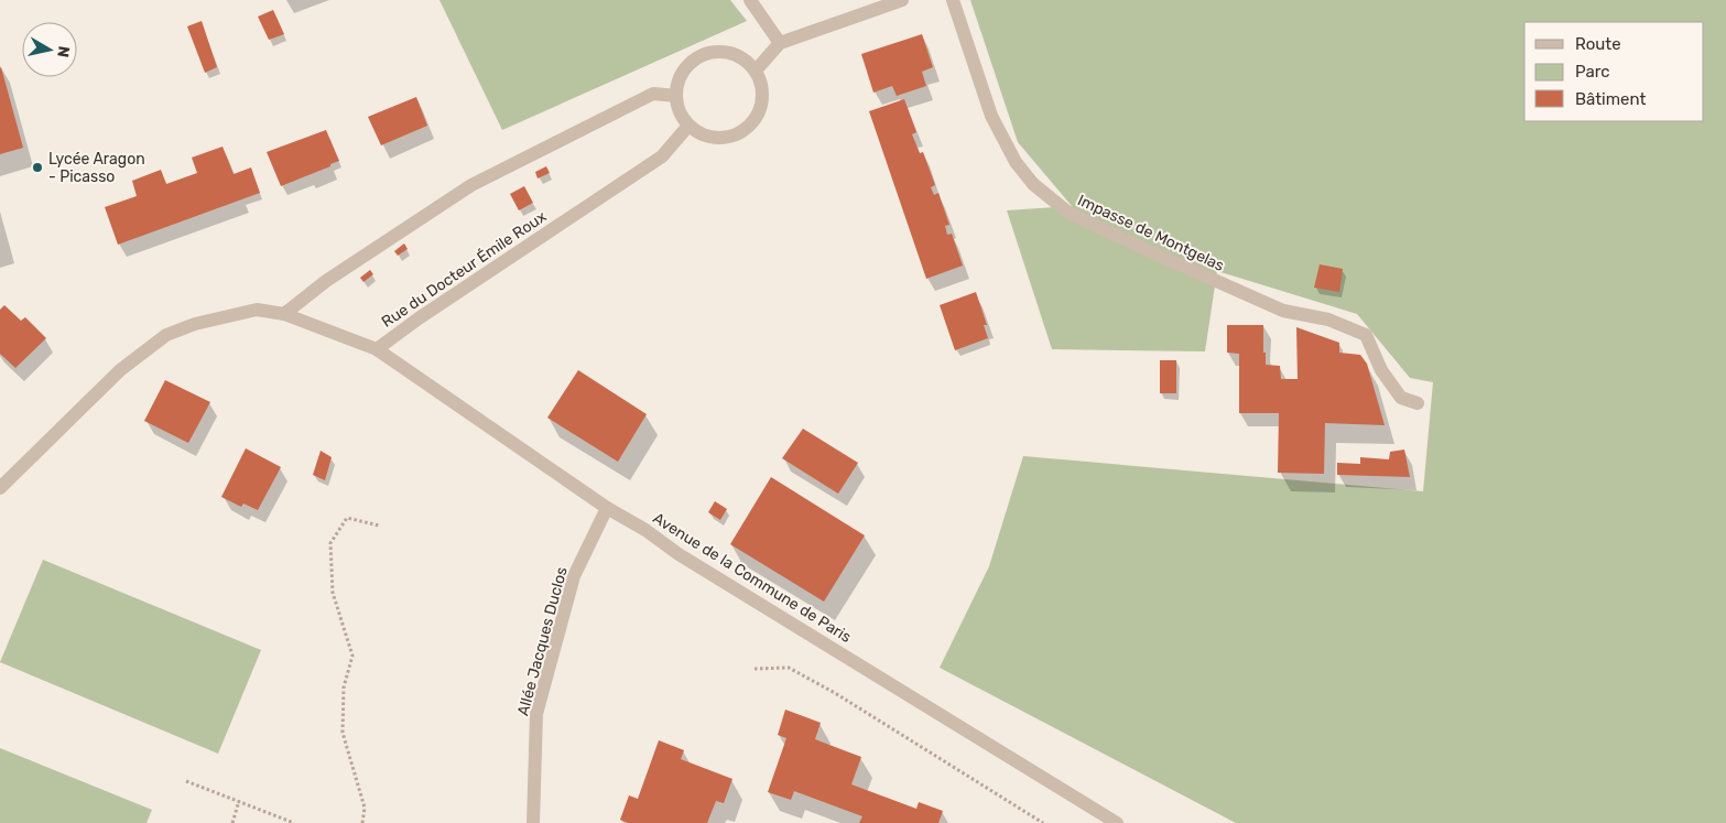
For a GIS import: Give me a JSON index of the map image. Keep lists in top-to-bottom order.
{
  "streets": {
    "street": [
      "Impasse de Montgelas",
      "Rue du Docteur Émile Roux",
      "Avenue de la Commune de Paris",
      "Allée Jacques Duclos"
    ]
  },
  "crossings": [
    ["Rue du Docteur Émile Roux", "Avenue de la Commune de Paris"],
    ["Avenue de la Commune de Paris", "Allée Jacques Duclos"]
  ],
  "places": ["Lycée Aragon - Picasso"],
  "legend": ["Route", "Parc", "Bâtiment"],
  "north": "right"
}
